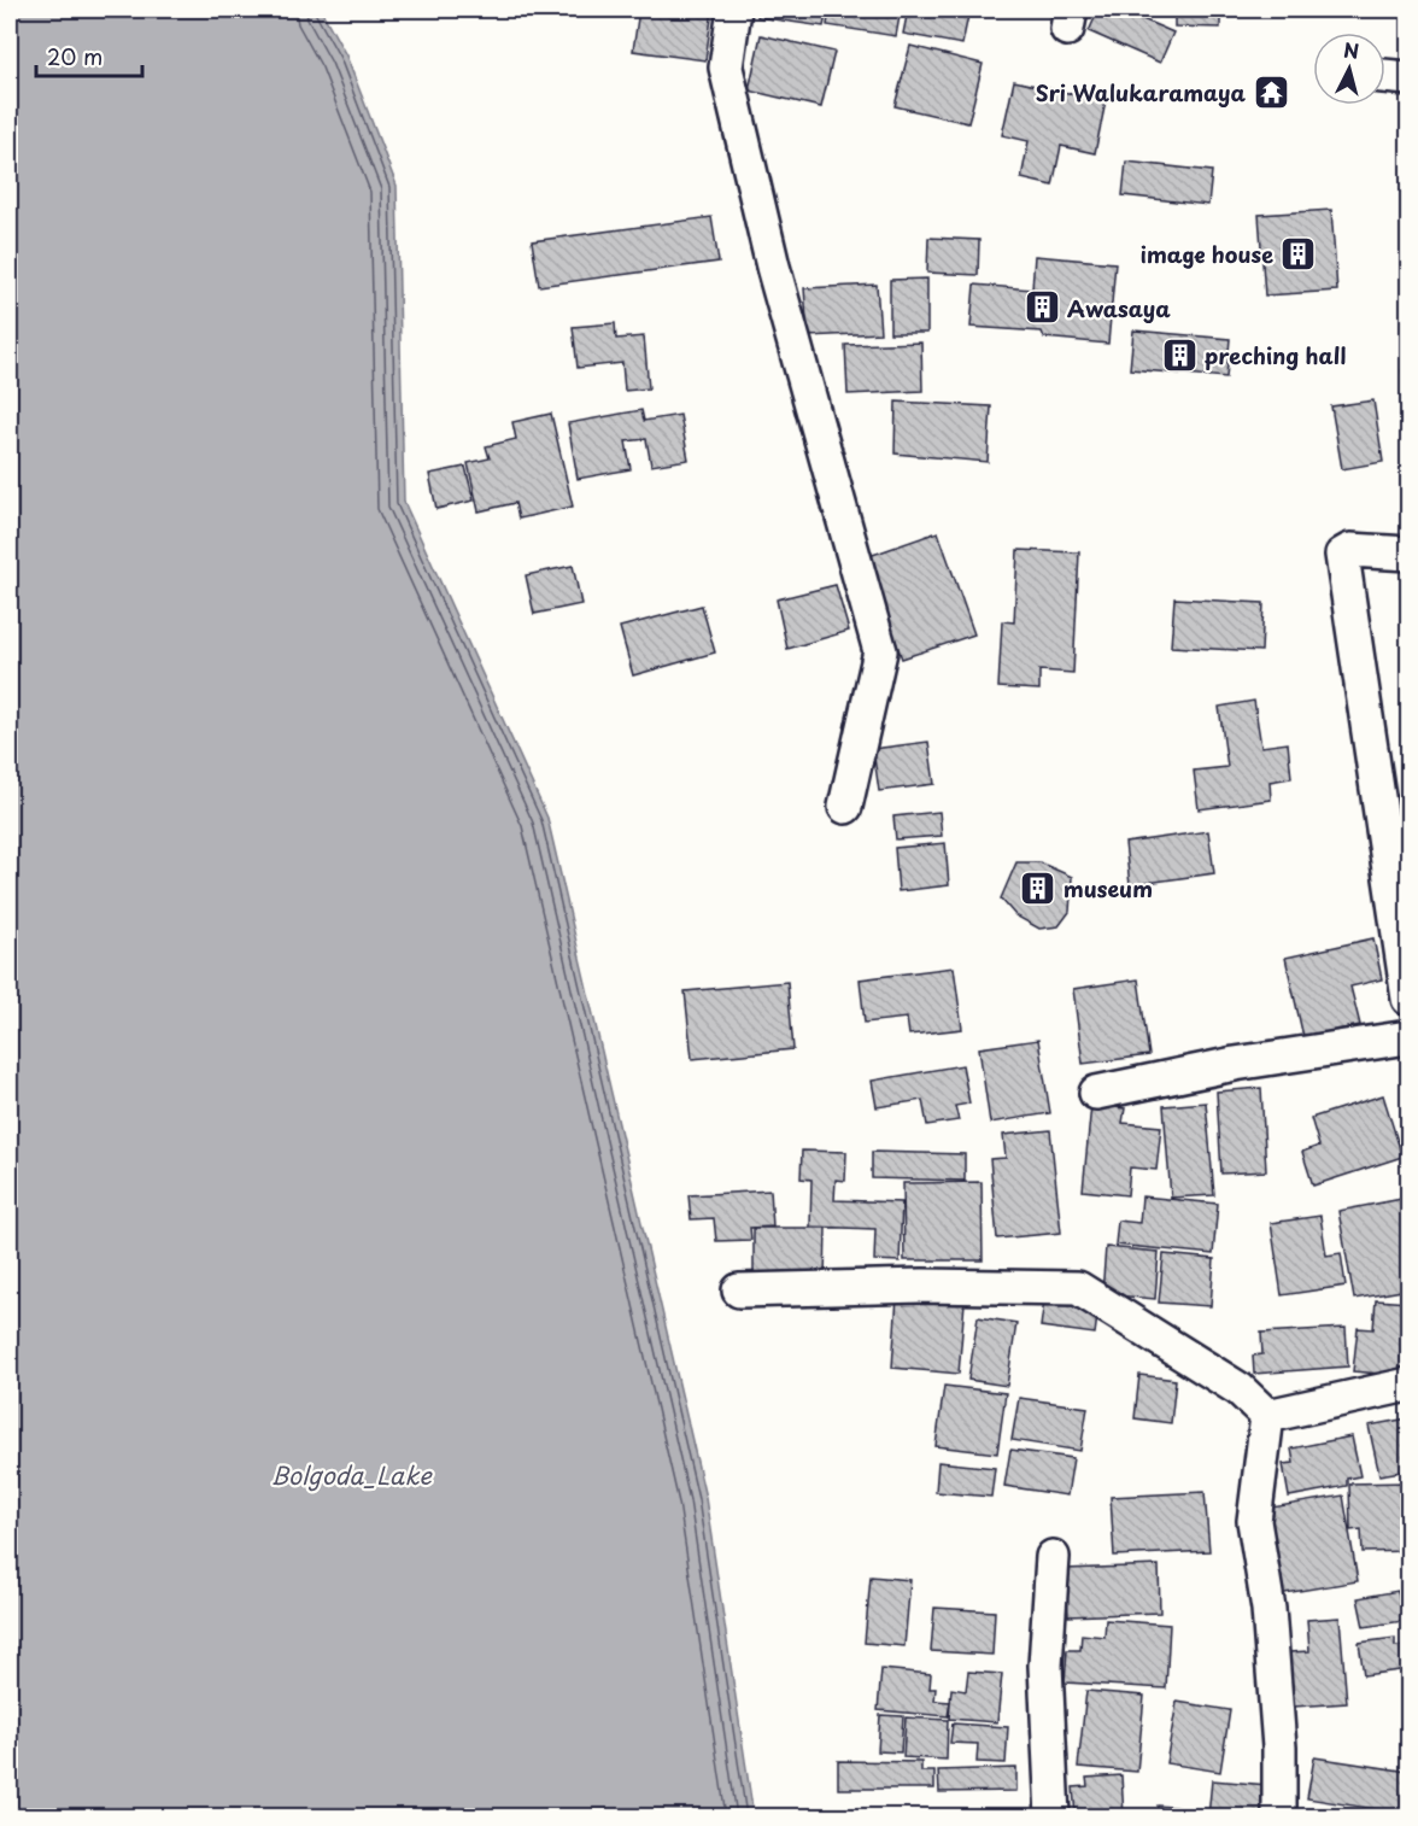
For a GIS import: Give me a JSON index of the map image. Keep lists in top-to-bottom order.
{
  "water": ["Bolgoda_Lake"],
  "places": {
    "temple": ["Sri Walukaramaya"],
    "building": [
      "image house",
      "Awasaya",
      "preching hall",
      "museum"
    ]
  },
  "scale_bar": "20 m",
  "north": "top"
}
